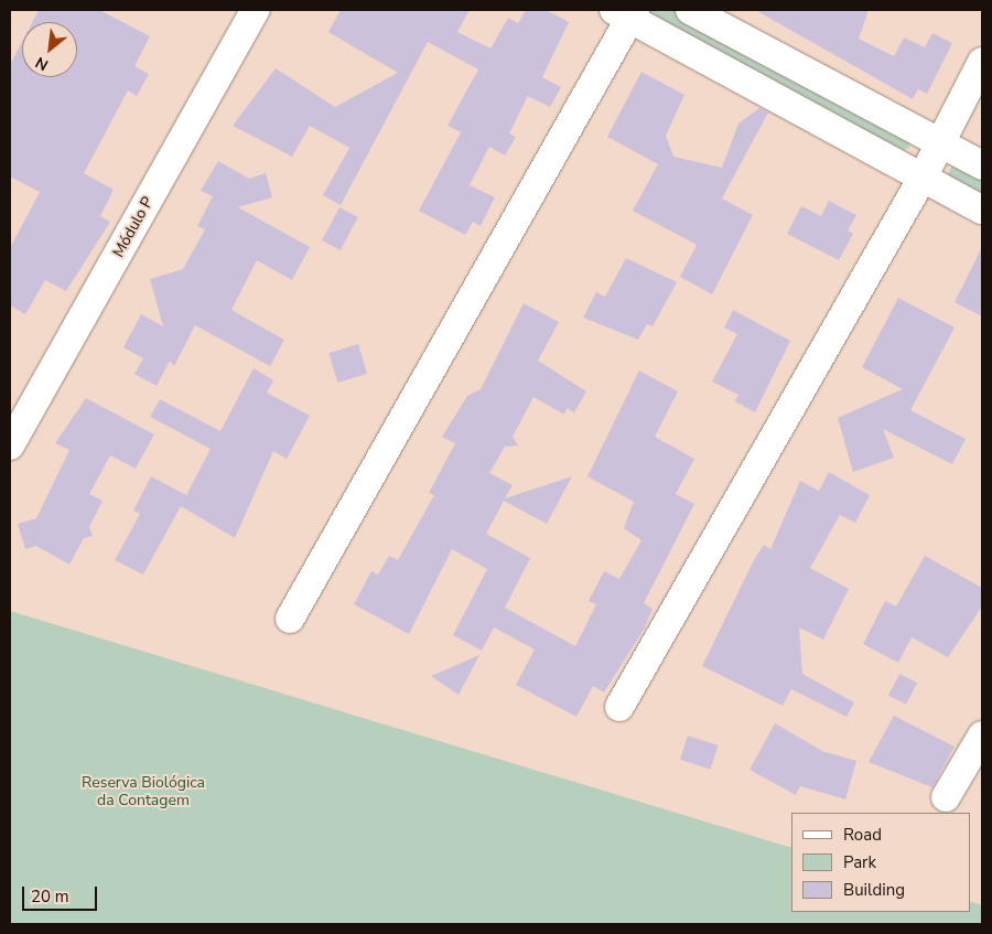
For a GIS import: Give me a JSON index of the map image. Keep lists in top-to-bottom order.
{
  "streets": {
    "street": ["Módulo P"]
  },
  "parks": ["Reserva Biológica da Contagem"],
  "legend": ["Road", "Park", "Building"],
  "scale_bar": "20 m",
  "north": "bottom left"
}
